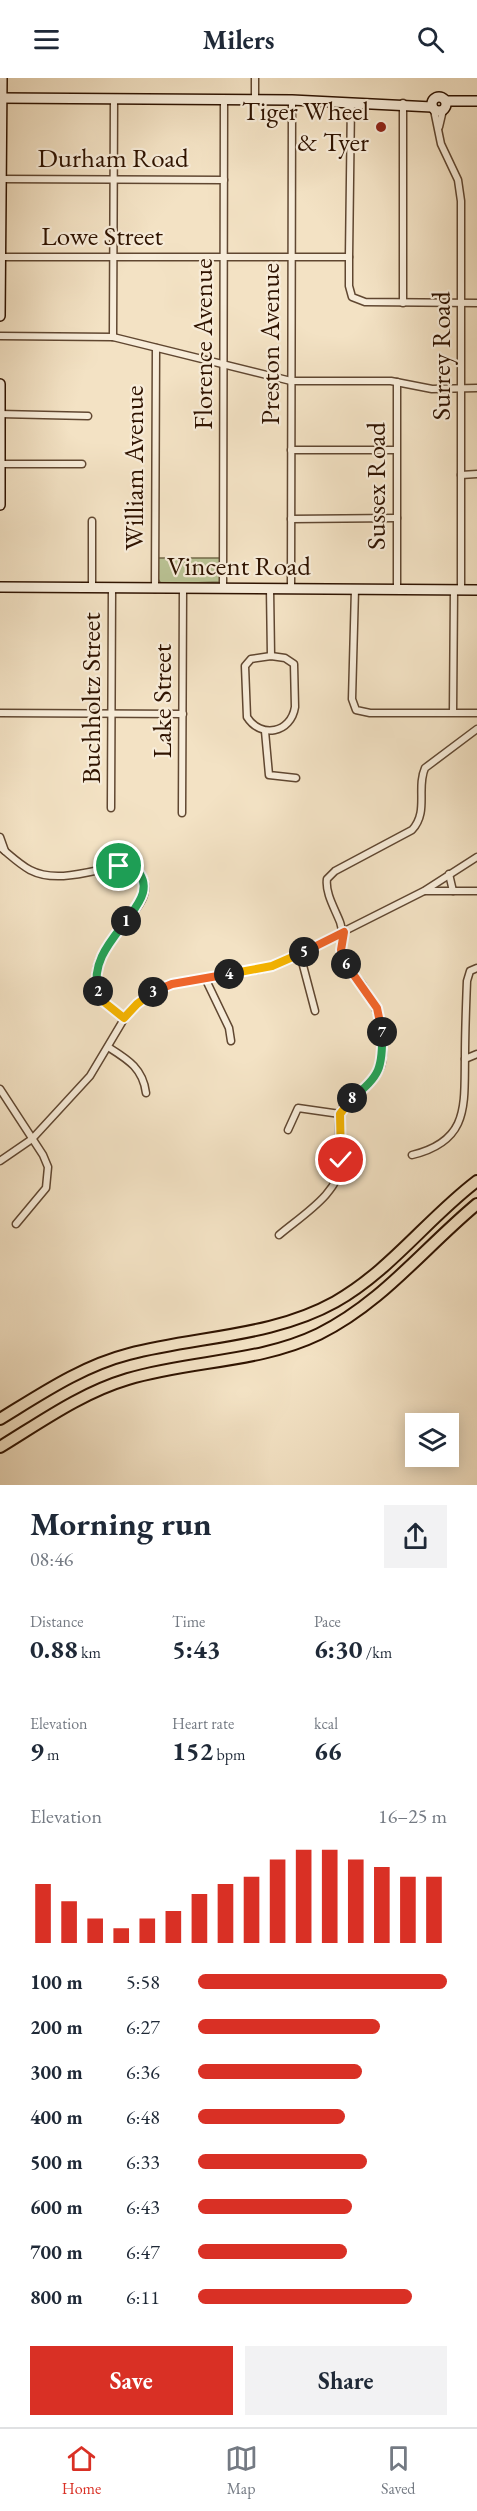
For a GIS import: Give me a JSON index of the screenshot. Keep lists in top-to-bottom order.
{
  "streets": {
    "street": [
      "Durham Road",
      "Lowe Street",
      "Florence Avenue",
      "Preston Avenue",
      "Surrey Road",
      "William Avenue",
      "Sussex Road",
      "Vincent Road",
      "Buchholtz Street",
      "Lake Street"
    ]
  },
  "crossings": [
    ["Durham Road", "Florence Avenue"],
    ["Lowe Street", "Florence Avenue"],
    ["Lowe Street", "Preston Avenue"],
    ["Florence Avenue", "Vincent Road"],
    ["Preston Avenue", "Vincent Road"],
    ["Surrey Road", "Vincent Road"],
    ["William Avenue", "Vincent Road"],
    ["Sussex Road", "Vincent Road"],
    ["Vincent Road", "Buchholtz Street"],
    ["Vincent Road", "Lake Street"]
  ],
  "places": ["Tiger Wheel & Tyer"],
  "page": {
    "header": "Milers",
    "pins": [
      "1",
      "5",
      "6",
      "4",
      "2",
      "3",
      "7",
      "8"
    ],
    "heading": ["Morning run", "08:46"],
    "stats": [
      ["Distance", "0.88 km"],
      ["Time", "5:43"],
      ["Pace", "6:30 /km"],
      ["Elevation", "9 m"],
      ["Heart rate", "152 bpm"],
      ["kcal", "66"]
    ],
    "chart": ["Elevation", "16–25 m"],
    "list": [
      {
        "name": "100 m",
        "note": "5:58"
      },
      {
        "name": "200 m",
        "note": "6:27"
      },
      {
        "name": "300 m",
        "note": "6:36"
      },
      {
        "name": "400 m",
        "note": "6:48"
      },
      {
        "name": "500 m",
        "note": "6:33"
      },
      {
        "name": "600 m",
        "note": "6:43"
      },
      {
        "name": "700 m",
        "note": "6:47"
      },
      {
        "name": "800 m",
        "note": "6:11"
      }
    ],
    "buttons": ["Save", "Share"],
    "tabs": ["Home", "Map", "Saved"]
  }
}
